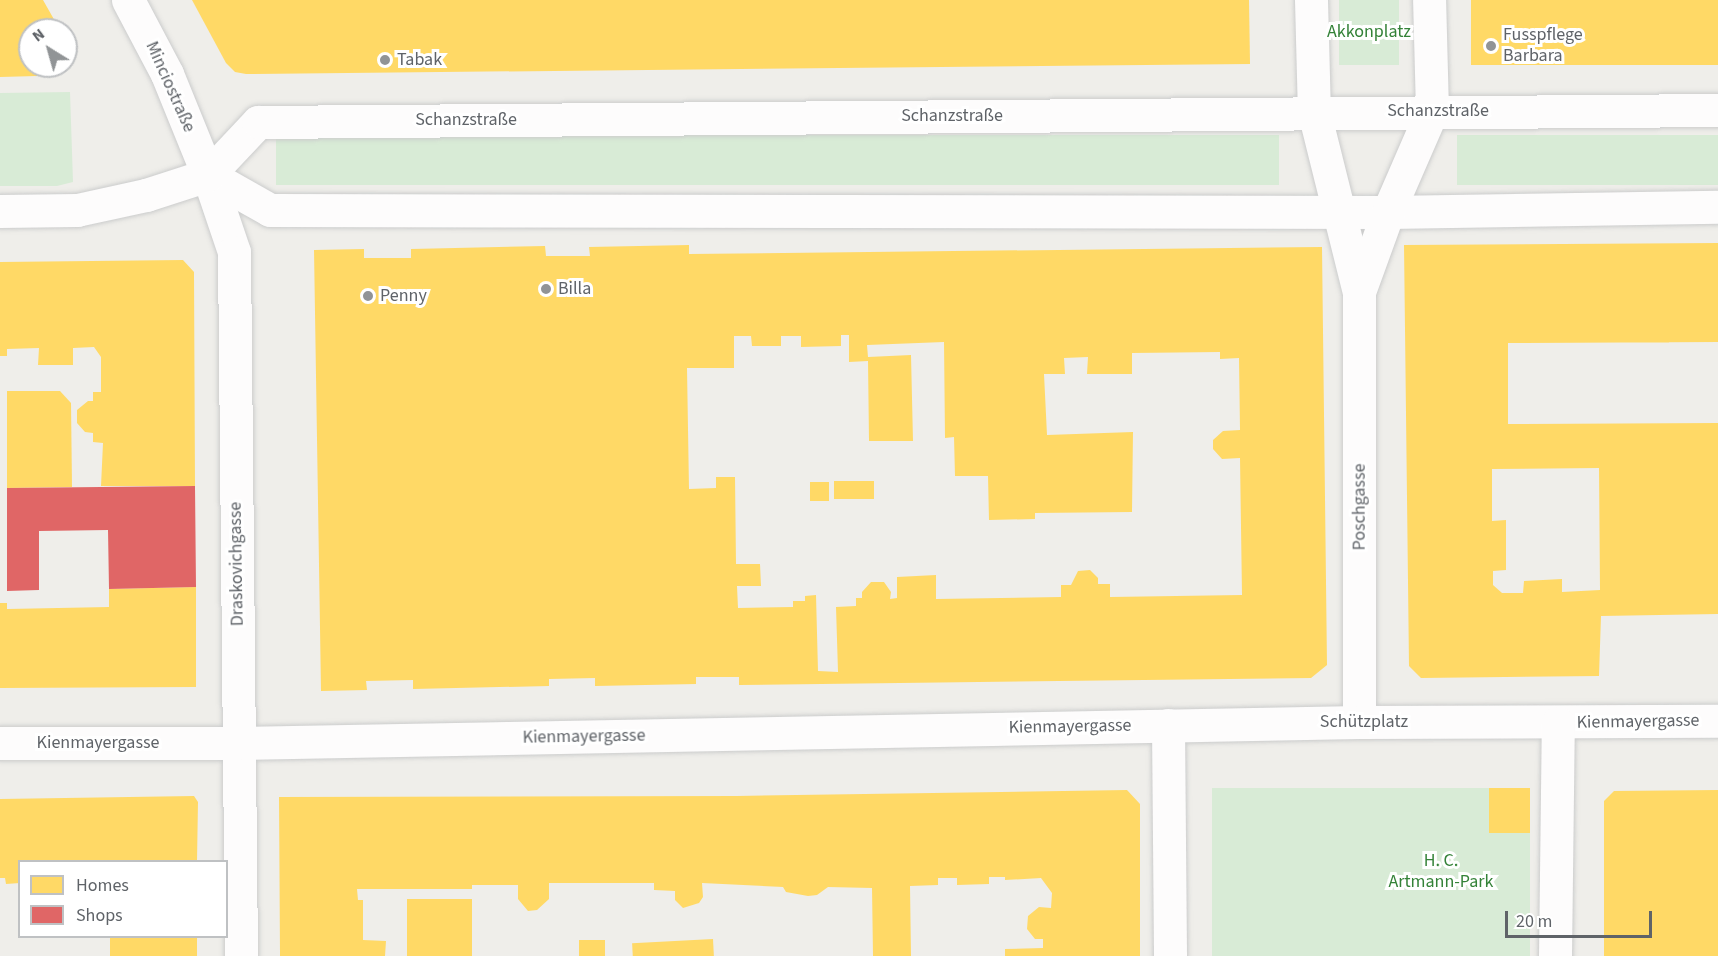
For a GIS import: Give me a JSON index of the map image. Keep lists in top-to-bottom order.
{
  "streets": {
    "street": [
      "Minciostraße",
      "Schanzstraße",
      "Poschgasse",
      "Draskovichgasse",
      "Schützplatz",
      "Kienmayergasse"
    ]
  },
  "crossings": [
    ["Minciostraße", "Schanzstraße"],
    ["Minciostraße", "Draskovichgasse"],
    ["Schanzstraße", "Draskovichgasse"],
    ["Poschgasse", "Schützplatz"],
    ["Draskovichgasse", "Kienmayergasse"],
    ["Schützplatz", "Kienmayergasse"]
  ],
  "parks": ["Akkonplatz", "H. C. Artmann-Park"],
  "places": [
    "Fusspflege Barbara",
    "Tabak",
    "Billa",
    "Penny"
  ],
  "legend": ["Homes", "Shops"],
  "scale_bar": "20 m",
  "north": "top left"
}
